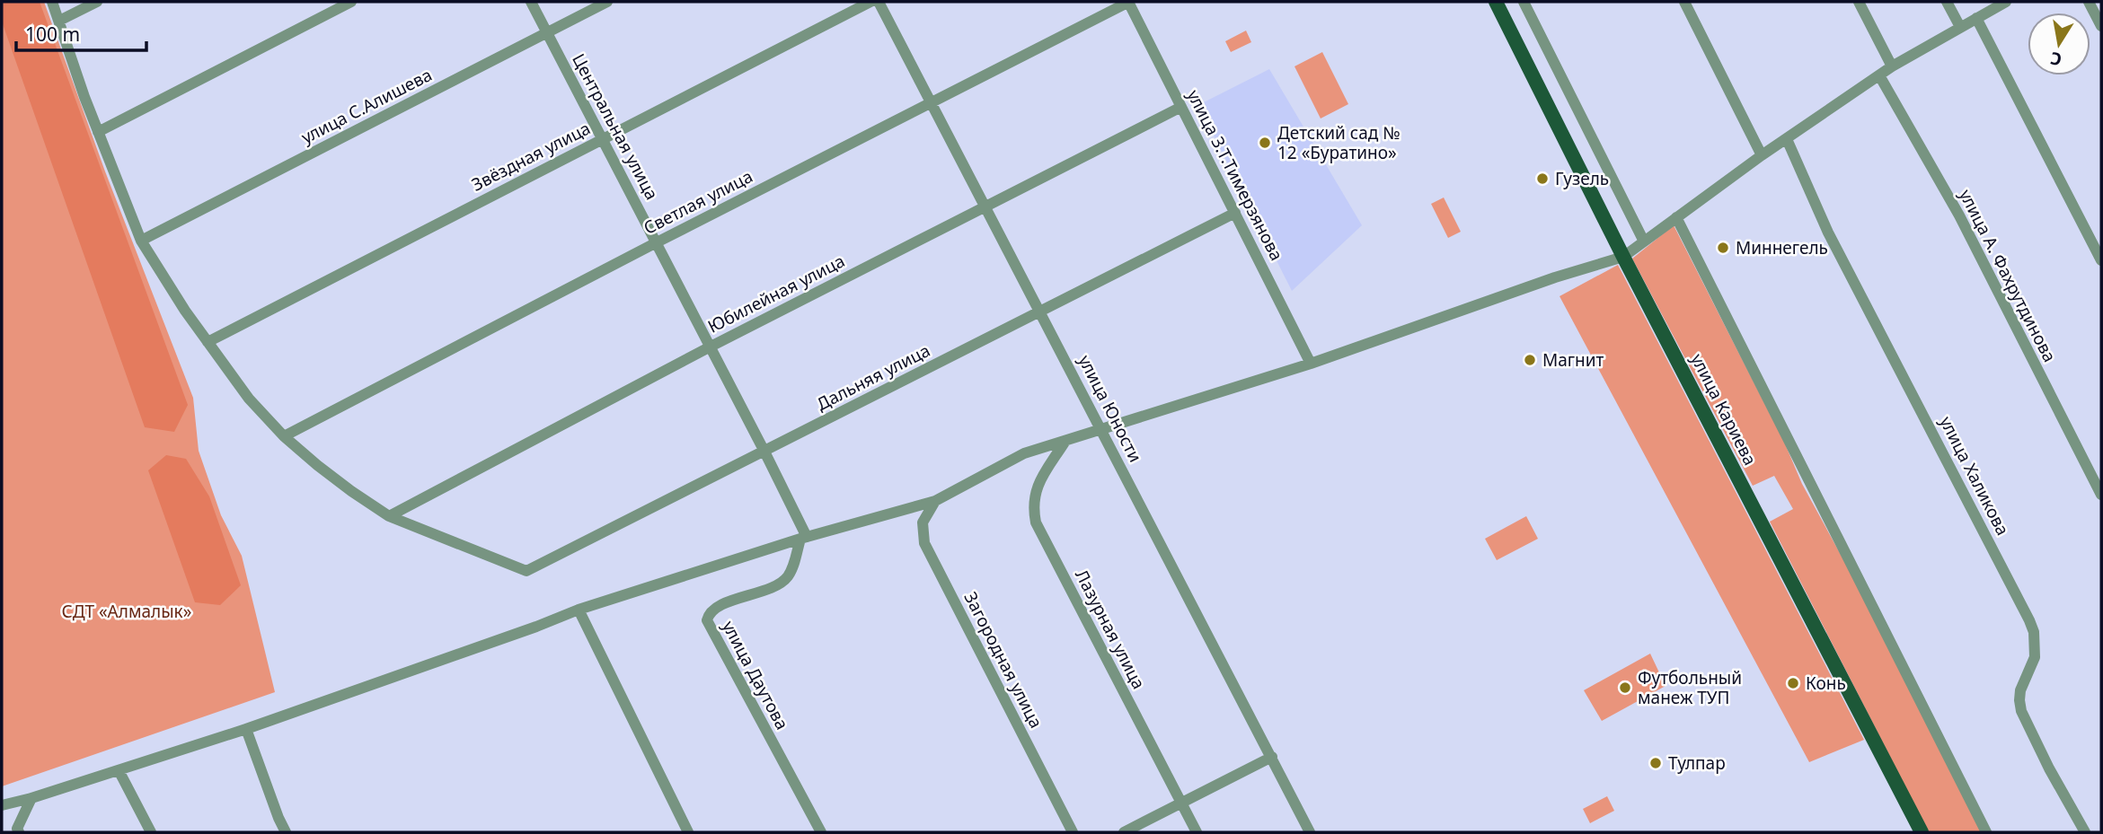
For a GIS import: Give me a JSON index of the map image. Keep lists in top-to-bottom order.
{
  "streets": {
    "main road": ["улица Кариева"],
    "street": [
      "улица С.Алишева",
      "Центральная улица",
      "Звёздная улица",
      "улица З.Т.Тимерзянова",
      "Светлая улица",
      "улица А. Фахрутдинова",
      "Юбилейная улица",
      "Дальняя улица",
      "улица Юности",
      "улица Халикова",
      "Лазурная улица",
      "Загородная улица",
      "улица Даутова"
    ]
  },
  "crossings": [
    ["улица С.Алишева", "Центральная улица"],
    ["Центральная улица", "Звёздная улица"],
    ["Центральная улица", "Светлая улица"],
    ["Центральная улица", "Юбилейная улица"],
    ["Центральная улица", "Дальняя улица"],
    ["Центральная улица", "улица Даутова"],
    ["улица З.Т.Тимерзянова", "Светлая улица"],
    ["улица З.Т.Тимерзянова", "Юбилейная улица"],
    ["улица З.Т.Тимерзянова", "Дальняя улица"],
    ["Светлая улица", "улица Юности"],
    ["Юбилейная улица", "Дальняя улица"],
    ["Юбилейная улица", "улица Юности"],
    ["Дальняя улица", "улица Юности"]
  ],
  "parks": ["СДТ «Алмалык»"],
  "places": [
    "Детский сад № 12 «Буратино»",
    "Гузель",
    "Миннегель",
    "Магнит",
    "Конь",
    "Футбольный манеж ТУП",
    "Тулпар"
  ],
  "scale_bar": "100 m",
  "north": "bottom"
}
